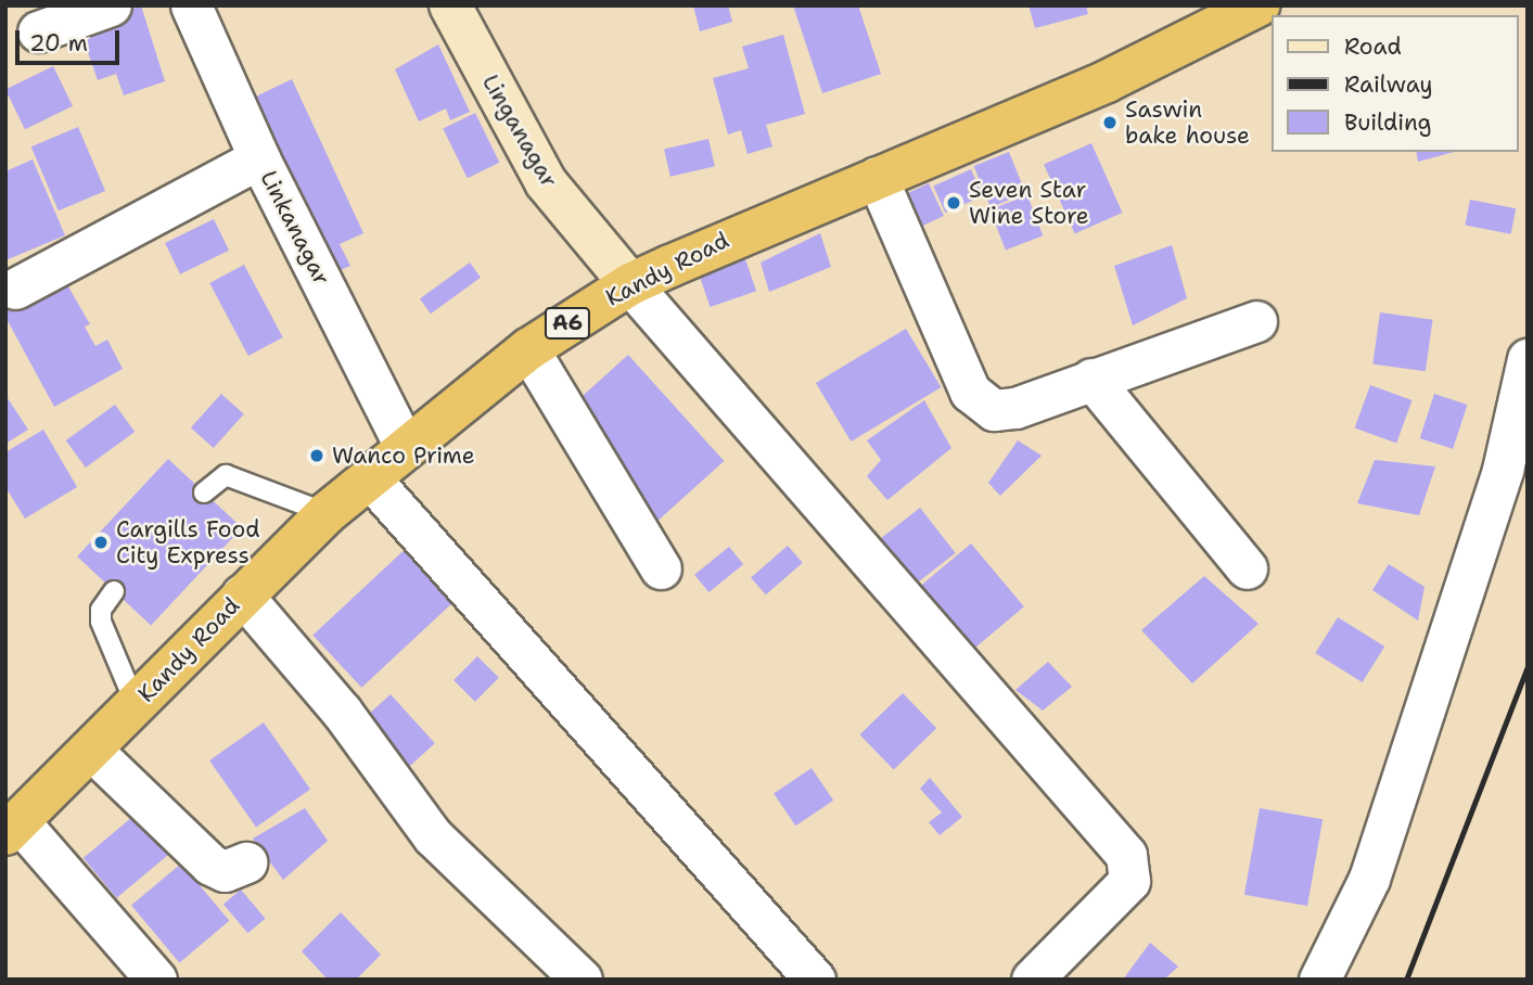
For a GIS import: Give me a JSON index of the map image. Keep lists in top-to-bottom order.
{
  "streets": {
    "highway": ["Kandy Road", "A6"],
    "street": ["Linganagar", "Linkanagar"]
  },
  "crossings": [
    ["Linganagar", "Kandy Road"],
    ["Linkanagar", "Kandy Road"]
  ],
  "places": [
    "Saswin bake house",
    "Seven Star Wine Store",
    "Wanco Prime",
    "Cargills Food City Express"
  ],
  "legend": ["Road", "Railway", "Building"],
  "scale_bar": "20 m"
}
